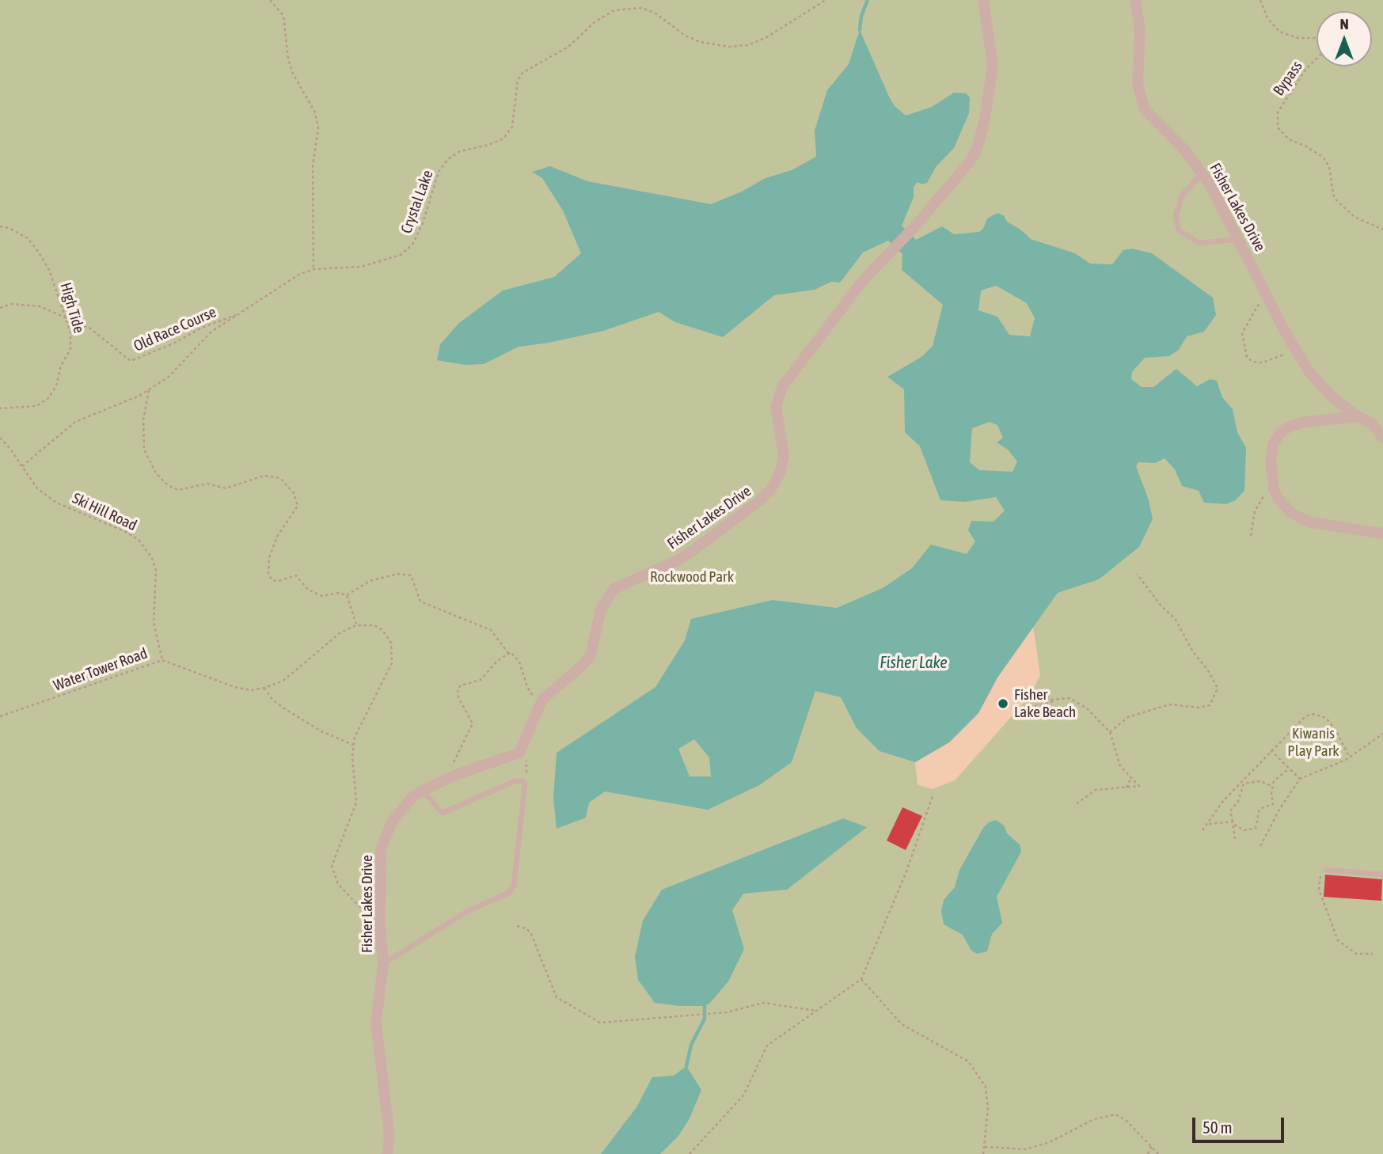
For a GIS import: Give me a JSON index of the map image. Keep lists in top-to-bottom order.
{
  "streets": {
    "street": ["Fisher Lakes Drive"],
    "path": [
      "Bypass",
      "Crystal Lake",
      "High Tide",
      "Old Race Course",
      "Ski Hill Road",
      "Water Tower Road"
    ]
  },
  "crossings": [
    ["High Tide", "Old Race Course"],
    ["Ski Hill Road", "Water Tower Road"]
  ],
  "water": ["Fisher Lake"],
  "parks": ["Rockwood Park", "Kiwanis Play Park"],
  "places": ["Fisher Lake Beach"],
  "scale_bar": "50 m",
  "north": "top"
}
